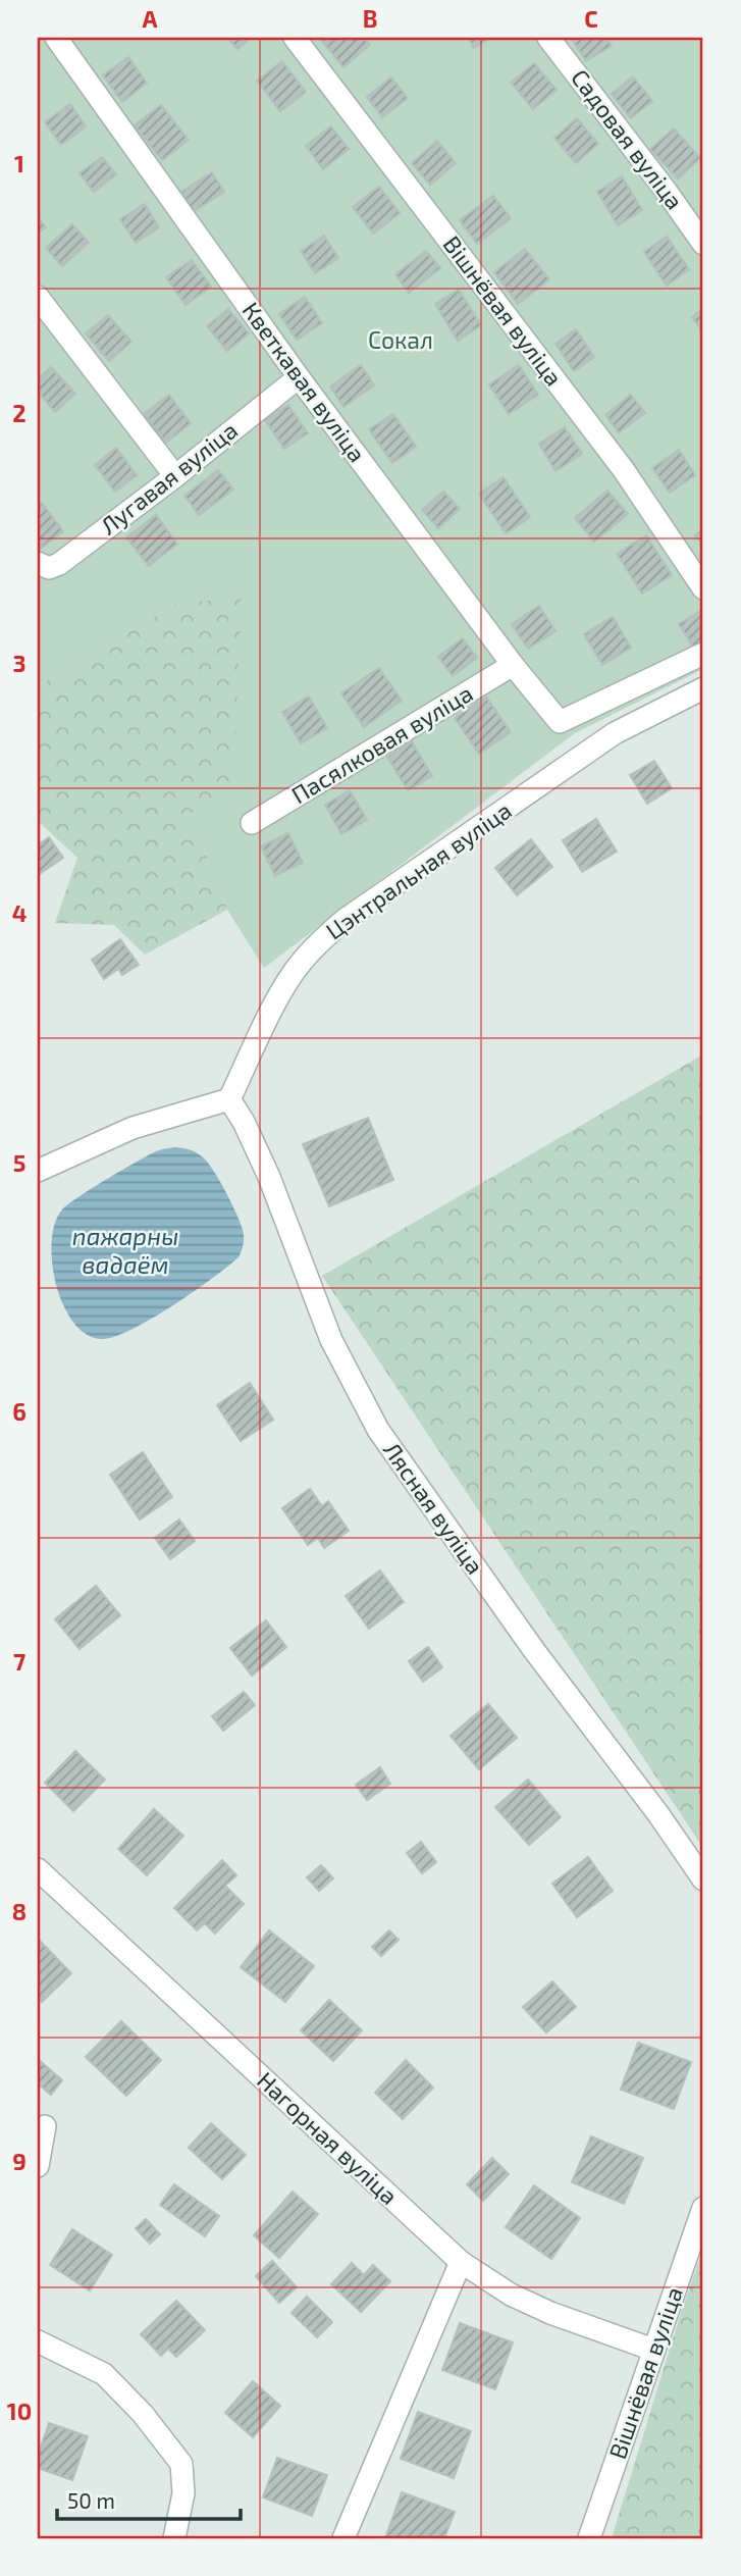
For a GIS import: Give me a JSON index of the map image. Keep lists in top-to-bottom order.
{
  "streets": {
    "street": [
      "Садовая вуліца",
      "Вішнёвая вуліца",
      "Кветкавая вуліца",
      "Лугавая вуліца",
      "Пасялковая вуліца",
      "Цэнтральная вуліца",
      "Лясная вуліца",
      "Нагорная вуліца"
    ]
  },
  "crossings": [
    ["Вішнёвая вуліца", "Нагорная вуліца"],
    ["Кветкавая вуліца", "Лугавая вуліца"],
    ["Кветкавая вуліца", "Пасялковая вуліца"],
    ["Цэнтральная вуліца", "Лясная вуліца"]
  ],
  "water": ["пажарны вадаём"],
  "parks": ["Сокал"],
  "scale_bar": "50 m",
  "grid": {
    "columns": ["A", "B", "C"],
    "rows": [
      "1",
      "2",
      "3",
      "4",
      "5",
      "6",
      "7",
      "8",
      "9",
      "10"
    ]
  }
}
